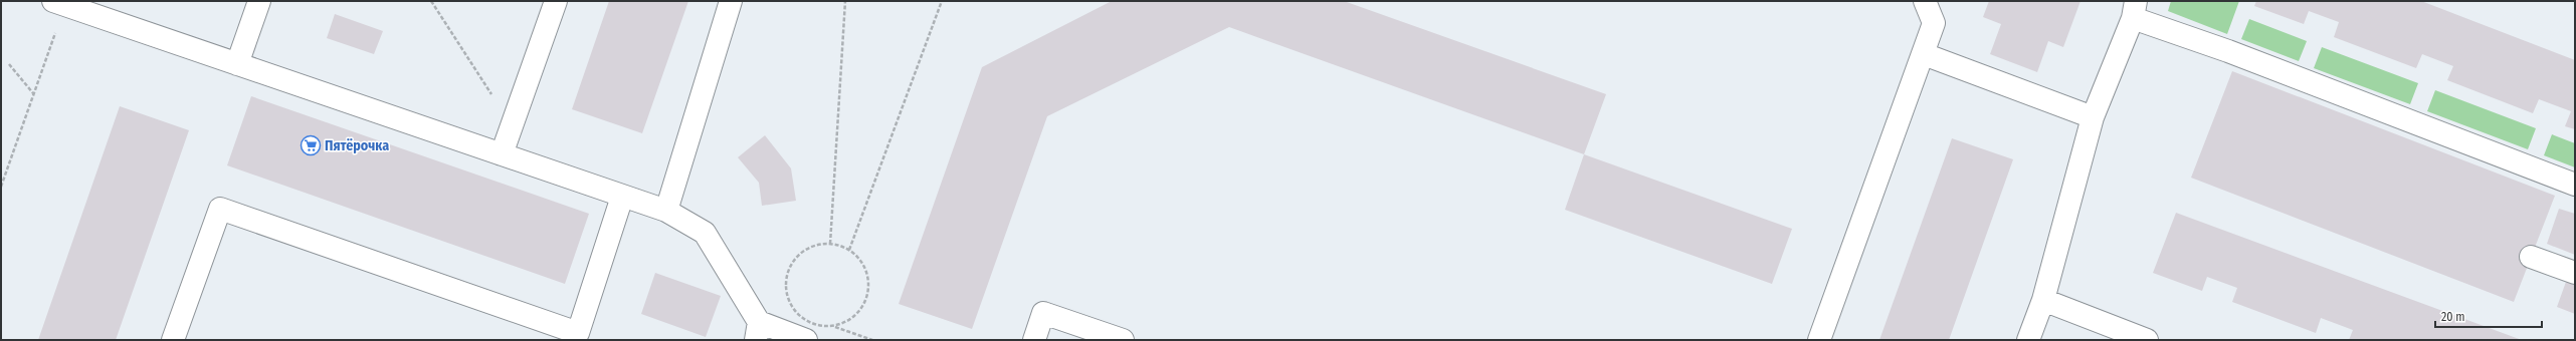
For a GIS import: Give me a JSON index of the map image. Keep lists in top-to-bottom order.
{
  "places": {
    "supermarket": ["Пятёрочка"]
  },
  "scale_bar": "20 m"
}
